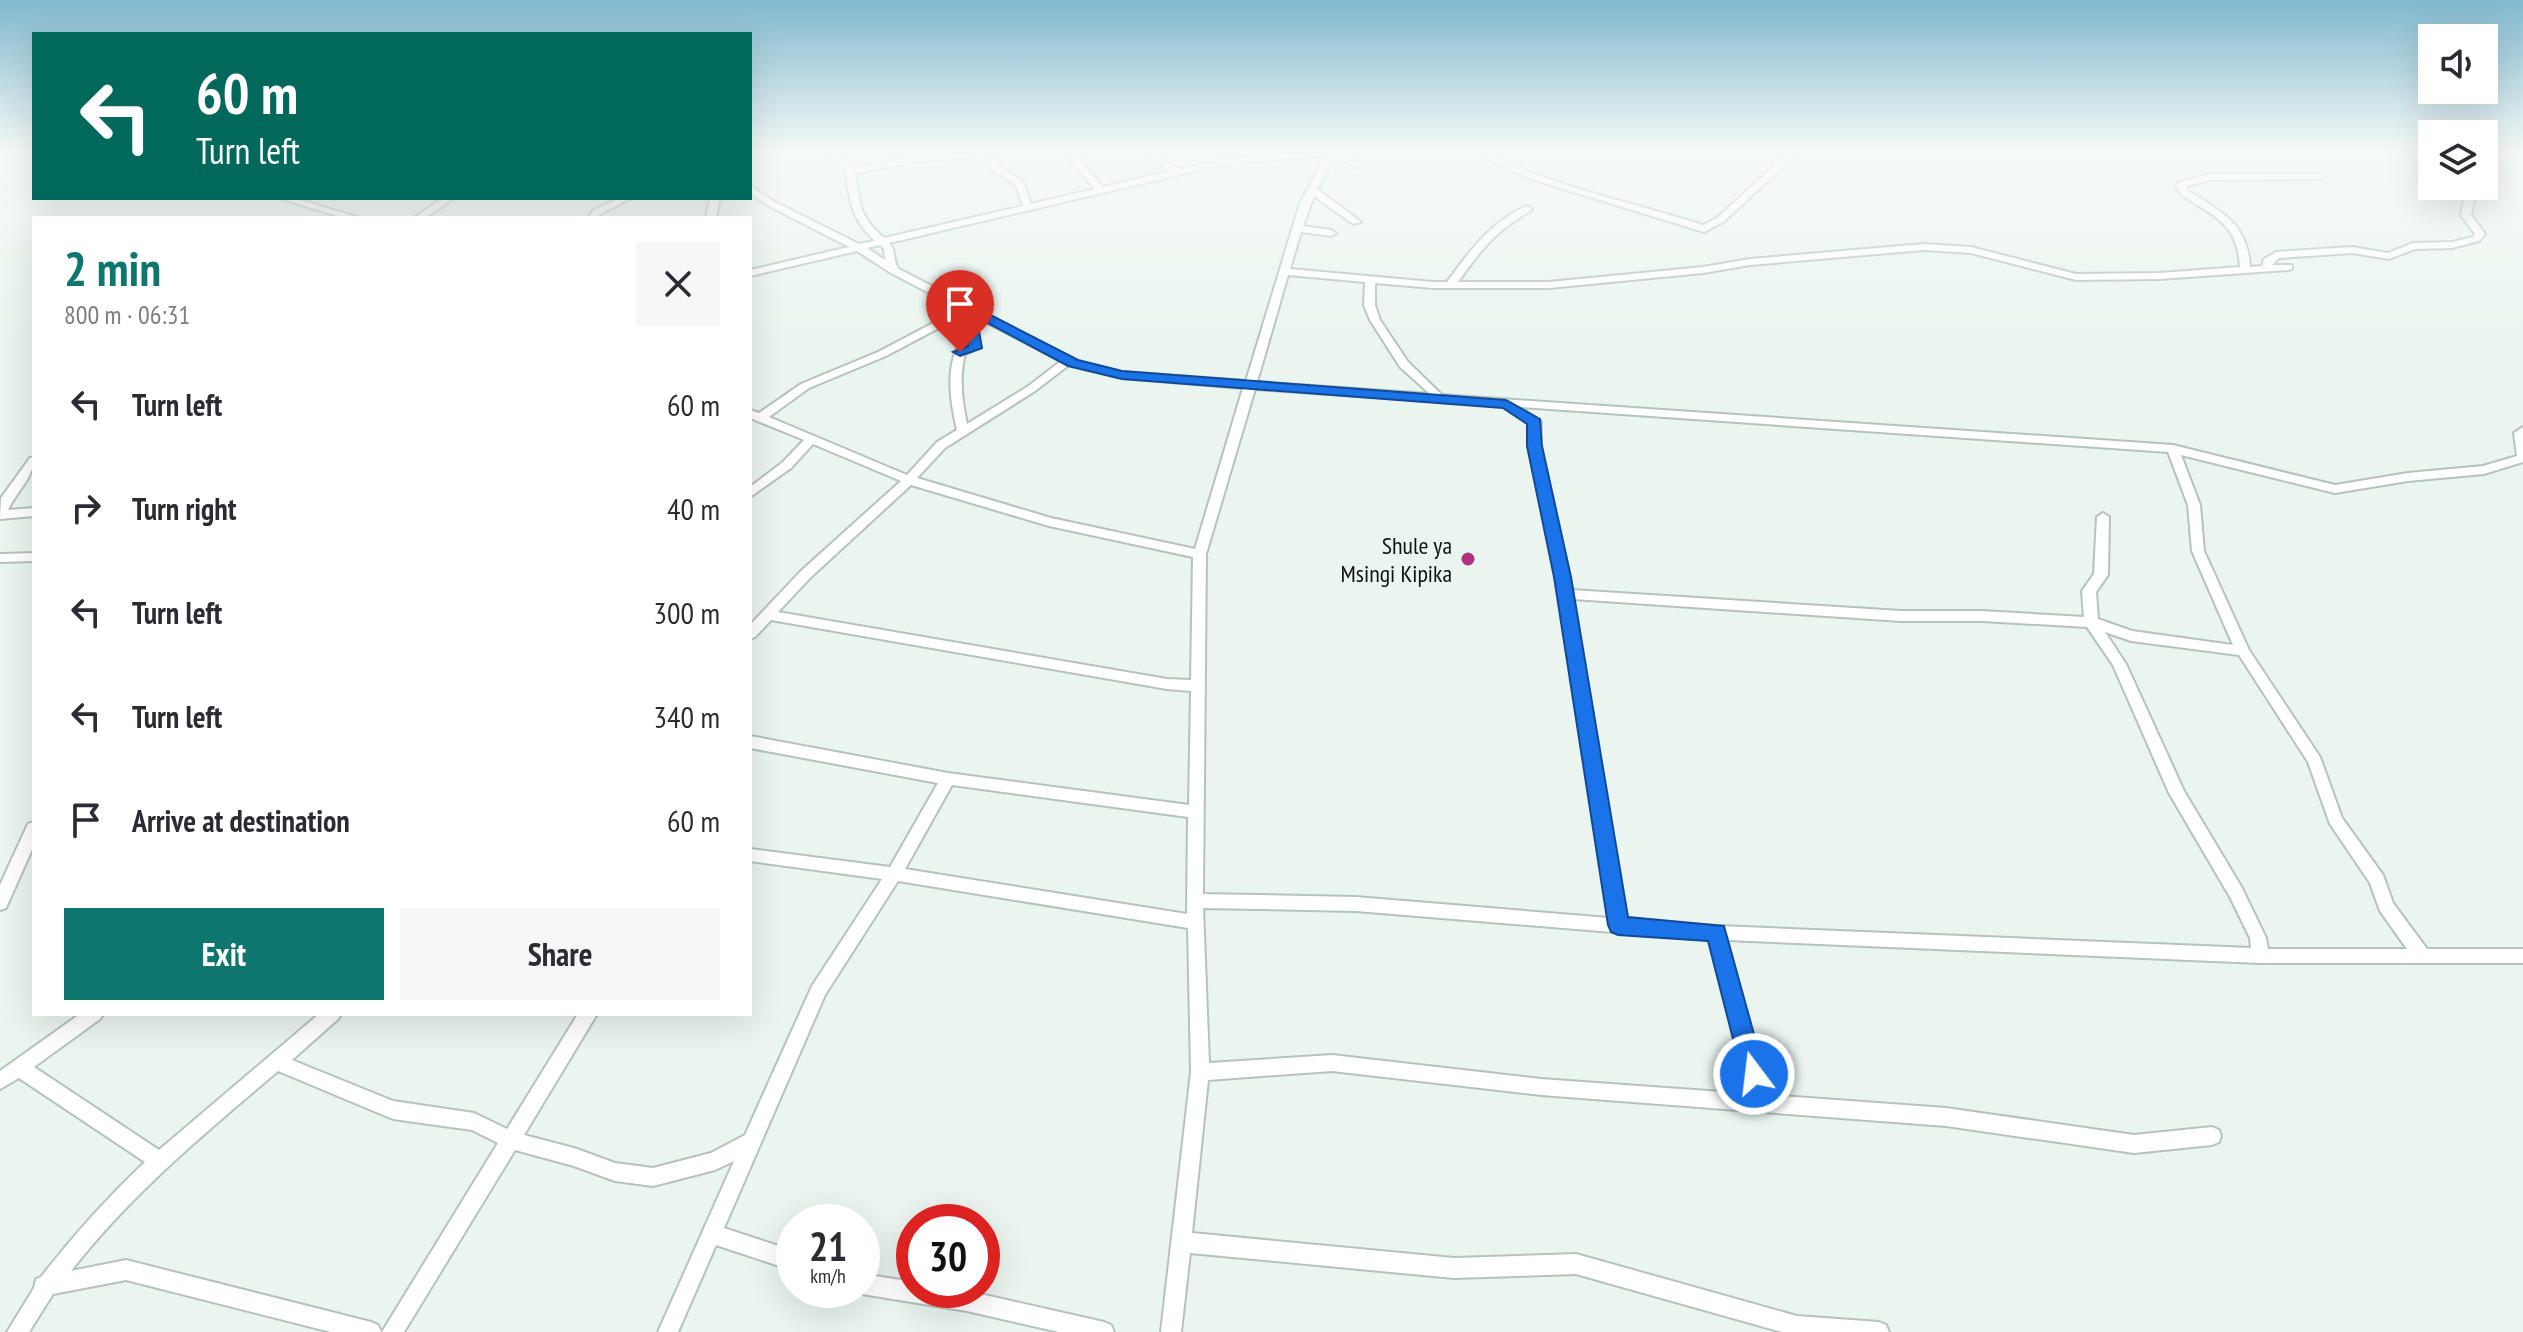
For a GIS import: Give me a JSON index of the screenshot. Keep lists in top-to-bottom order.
{
  "places": ["Shule ya Msingi Kipika"],
  "page": {
    "turn": ["60 m", "Turn left"],
    "heading": ["2 min", "800 m · 06:31"],
    "list": [
      {
        "name": "Turn left",
        "value": "60 m"
      },
      {
        "name": "Turn right",
        "value": "40 m"
      },
      {
        "name": "Turn left",
        "value": "300 m"
      },
      {
        "name": "Turn left",
        "value": "340 m"
      },
      {
        "name": "Arrive at destination",
        "value": "60 m"
      }
    ],
    "buttons": ["Exit", "Share"],
    "speed": "21 km/h",
    "limit": "30"
  }
}
